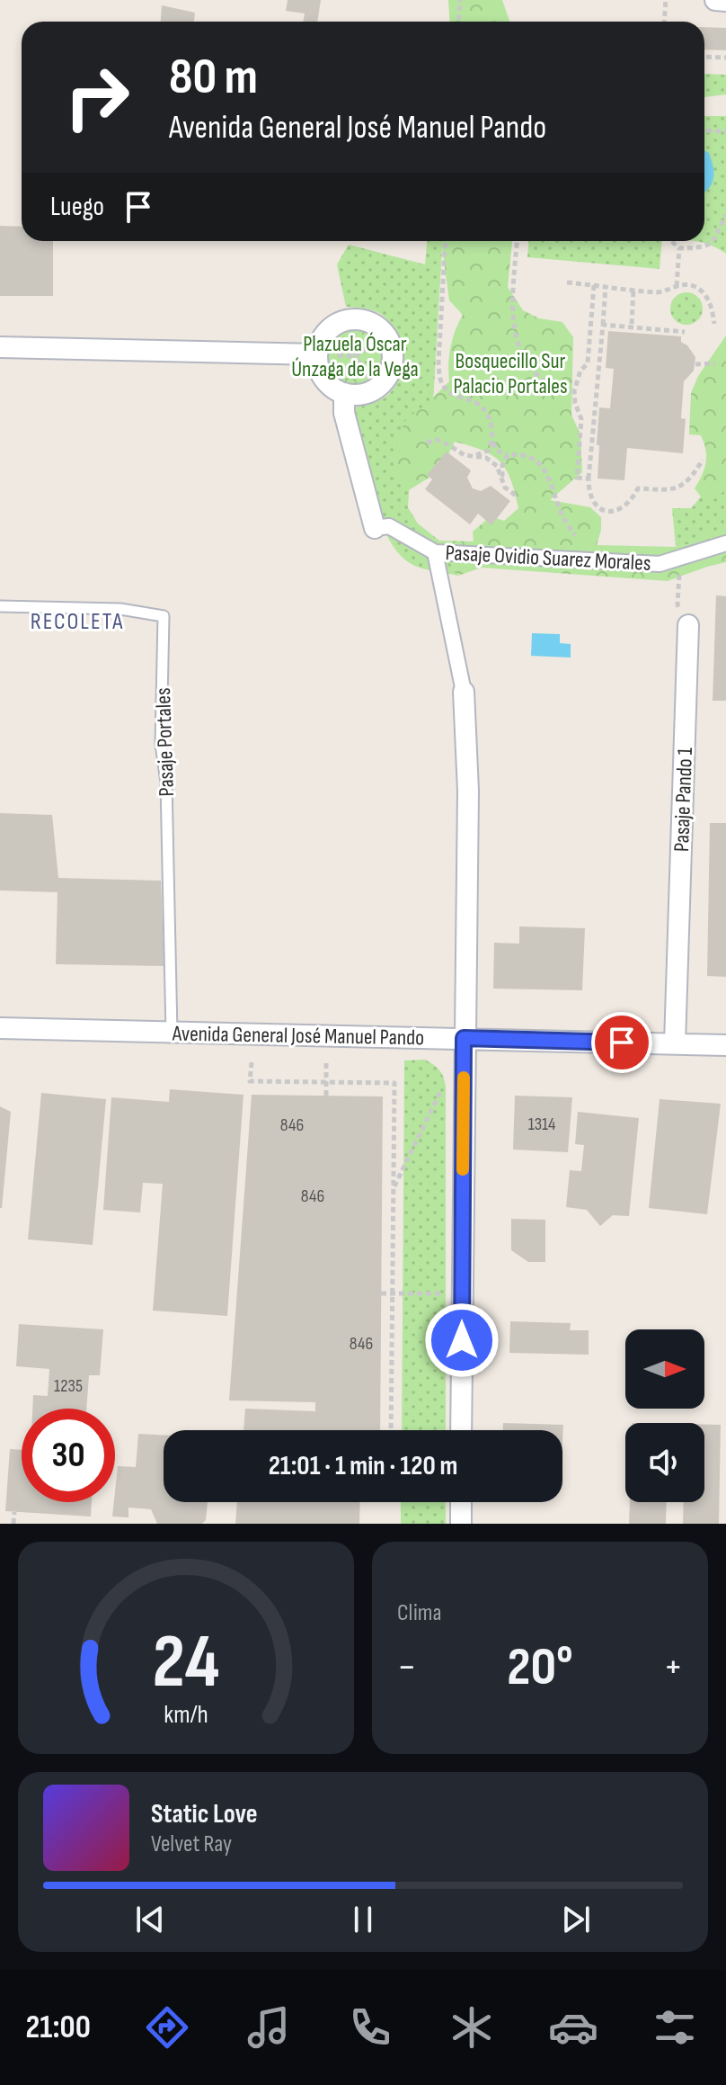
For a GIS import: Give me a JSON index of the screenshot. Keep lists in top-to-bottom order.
{
  "streets": {
    "street": ["Pasaje Ovidio Suarez Morales", "Pasaje Pando 1", "Avenida General José Manuel Pando"],
    "lane": ["Pasaje Portales"]
  },
  "crossings": [
    ["Pasaje Portales", "Avenida General José Manuel Pando"],
    ["Pasaje Pando 1", "Avenida General José Manuel Pando"]
  ],
  "districts": ["RECOLETA"],
  "parks": ["Plazuela Óscar Únzaga de la Vega", "Bosquecillo Sur Palacio Portales"],
  "house_numbers": [
    "1314",
    "846",
    "846",
    "846",
    "1235"
  ],
  "north": "right",
  "page": {
    "turn": ["80 m", "Avenida General José Manuel Pando"],
    "then": "Luego",
    "limit": "30",
    "trip": "21:01 · 1 min · 120 m",
    "tile": "Clima",
    "heat": ["−", "20°", "+"],
    "song": ["Static Love", "Velvet Ray"],
    "tabs": "21:00",
    "gauge": ["24", "km/h"]
  }
}
